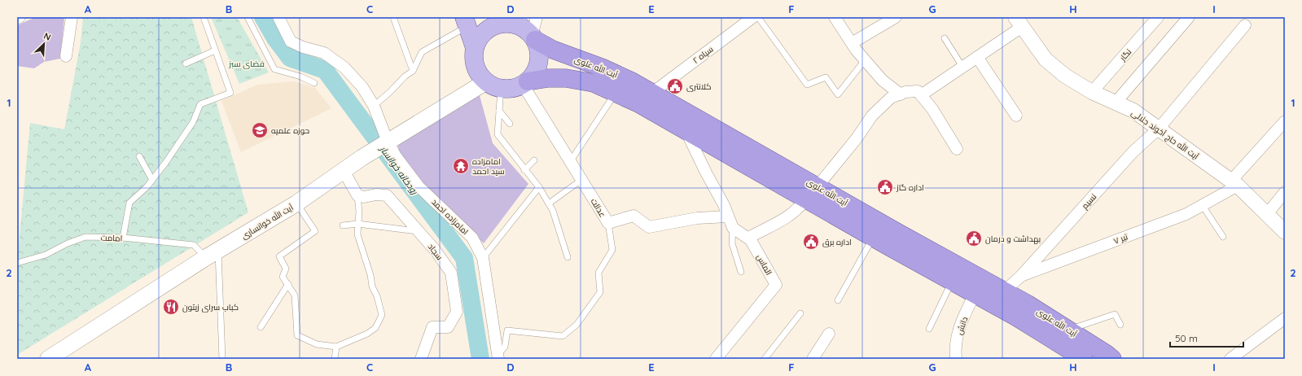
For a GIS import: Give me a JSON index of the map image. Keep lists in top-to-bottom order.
{
  "streets": {
    "highway": ["آیت الله علوی"],
    "main road": ["آیت الله خوانساری"],
    "street": [
      "سپاه ۲",
      "نگار",
      "آیت الله حاج آخوند جلالی",
      "نسیم",
      "عدالت",
      "امامزاده احمد",
      "۷ تیر",
      "سجاد",
      "الماس",
      "دانش"
    ],
    "lane": ["امامت"]
  },
  "crossings": [
    ["سپاه ۲", "آیت الله علوی"],
    ["نگار", "آیت الله حاج آخوند جلالی"],
    ["آیت الله علوی", "عدالت"],
    ["آیت الله علوی", "آیت الله خوانساری"],
    ["آیت الله علوی", "۷ تیر"],
    ["آیت الله علوی", "دانش"],
    ["آیت الله حاج آخوند جلالی", "نسیم"],
    ["آیت الله حاج آخوند جلالی", "۷ تیر"],
    ["نسیم", "۷ تیر"],
    ["عدالت", "آیت الله خوانساری"],
    ["امامزاده احمد", "آیت الله خوانساری"],
    ["آیت الله خوانساری", "امامت"]
  ],
  "water": ["رودخانه خوانسار"],
  "parks": ["فضای سبز"],
  "places": {
    "public building": [
      "کلانتری",
      "اداره گاز",
      "بهداشت و درمان",
      "اداره برق"
    ],
    "school or university": ["حوزه علمیه"],
    "temple": ["امامزاده سید احمد"],
    "restaurant": ["کباب سرای زیتون"]
  },
  "scale_bar": "50 m",
  "north": "top right",
  "grid": {
    "columns": [
      "A",
      "B",
      "C",
      "D",
      "E",
      "F",
      "G",
      "H",
      "I"
    ],
    "rows": ["1", "2"]
  }
}
